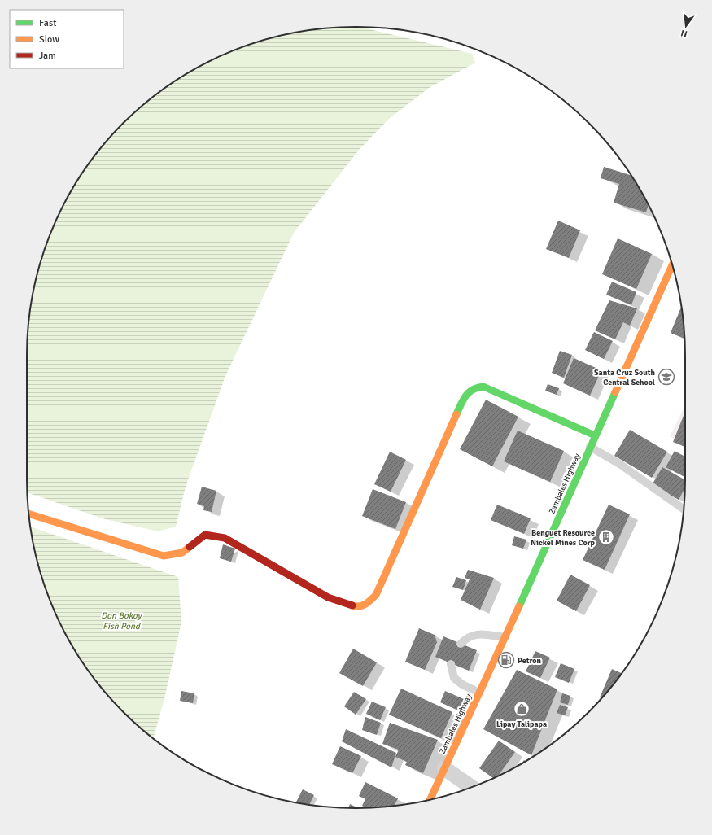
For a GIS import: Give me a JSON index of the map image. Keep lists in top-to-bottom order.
{
  "streets": {
    "street": ["Zambales Highway"]
  },
  "water": ["Don Bokoy Fish Pond"],
  "places": {
    "school or university": ["Santa Cruz South Central School"],
    "building": ["Benguet Resource Nickel Mines Corp"],
    "fuel station": ["Petron"],
    "shop": ["Lipay Talipapa"]
  },
  "legend": ["Fast", "Slow", "Jam"],
  "north": "bottom"
}
